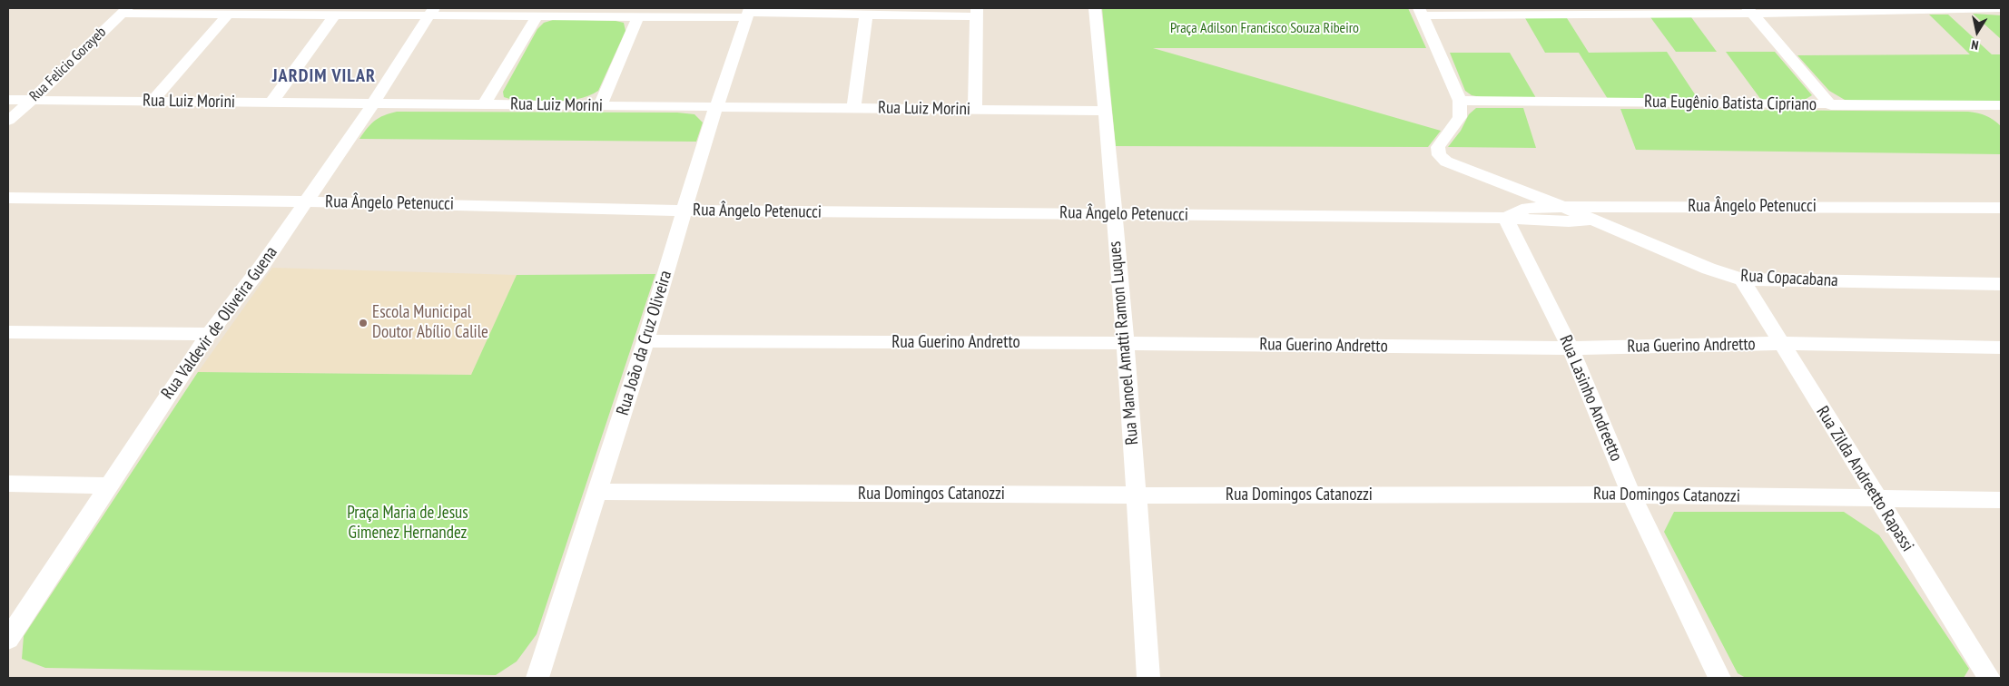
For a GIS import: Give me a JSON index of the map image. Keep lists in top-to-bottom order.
{
  "streets": {
    "street": [
      "Rua Felicio Gorayeb",
      "Rua Luiz Morini",
      "Rua Eugênio Batista Cipriano",
      "Rua Ângelo Petenucci",
      "Rua Copacabana",
      "Rua Valdevir de Oliveira Guena",
      "Rua João da Cruz Oliveira",
      "Rua Guerino Andretto",
      "Rua Manoel Amatti Ramon Luques",
      "Rua Lasinho Andreetto",
      "Rua Zilda Andreetto Rapassi",
      "Rua Domingos Catanozzi"
    ]
  },
  "crossings": [
    ["Rua Felicio Gorayeb", "Rua Luiz Morini"],
    ["Rua Luiz Morini", "Rua Valdevir de Oliveira Guena"],
    ["Rua Luiz Morini", "Rua João da Cruz Oliveira"],
    ["Rua Luiz Morini", "Rua Manoel Amatti Ramon Luques"],
    ["Rua Eugênio Batista Cipriano", "Rua Copacabana"],
    ["Rua Ângelo Petenucci", "Rua Copacabana"],
    ["Rua Ângelo Petenucci", "Rua Valdevir de Oliveira Guena"],
    ["Rua Ângelo Petenucci", "Rua João da Cruz Oliveira"],
    ["Rua Ângelo Petenucci", "Rua Manoel Amatti Ramon Luques"],
    ["Rua Ângelo Petenucci", "Rua Lasinho Andreetto"],
    ["Rua Copacabana", "Rua Zilda Andreetto Rapassi"],
    ["Rua João da Cruz Oliveira", "Rua Guerino Andretto"],
    ["Rua João da Cruz Oliveira", "Rua Domingos Catanozzi"],
    ["Rua Guerino Andretto", "Rua Manoel Amatti Ramon Luques"],
    ["Rua Guerino Andretto", "Rua Lasinho Andreetto"],
    ["Rua Guerino Andretto", "Rua Zilda Andreetto Rapassi"],
    ["Rua Manoel Amatti Ramon Luques", "Rua Domingos Catanozzi"],
    ["Rua Lasinho Andreetto", "Rua Domingos Catanozzi"],
    ["Rua Zilda Andreetto Rapassi", "Rua Domingos Catanozzi"]
  ],
  "districts": ["JARDIM VILAR"],
  "parks": ["Praça Adilson Francisco Souza Ribeiro", "Praça Maria de Jesus Gimenez Hernandez"],
  "places": ["Escola Municipal Doutor Abílio Calile"],
  "north": "bottom"
}
